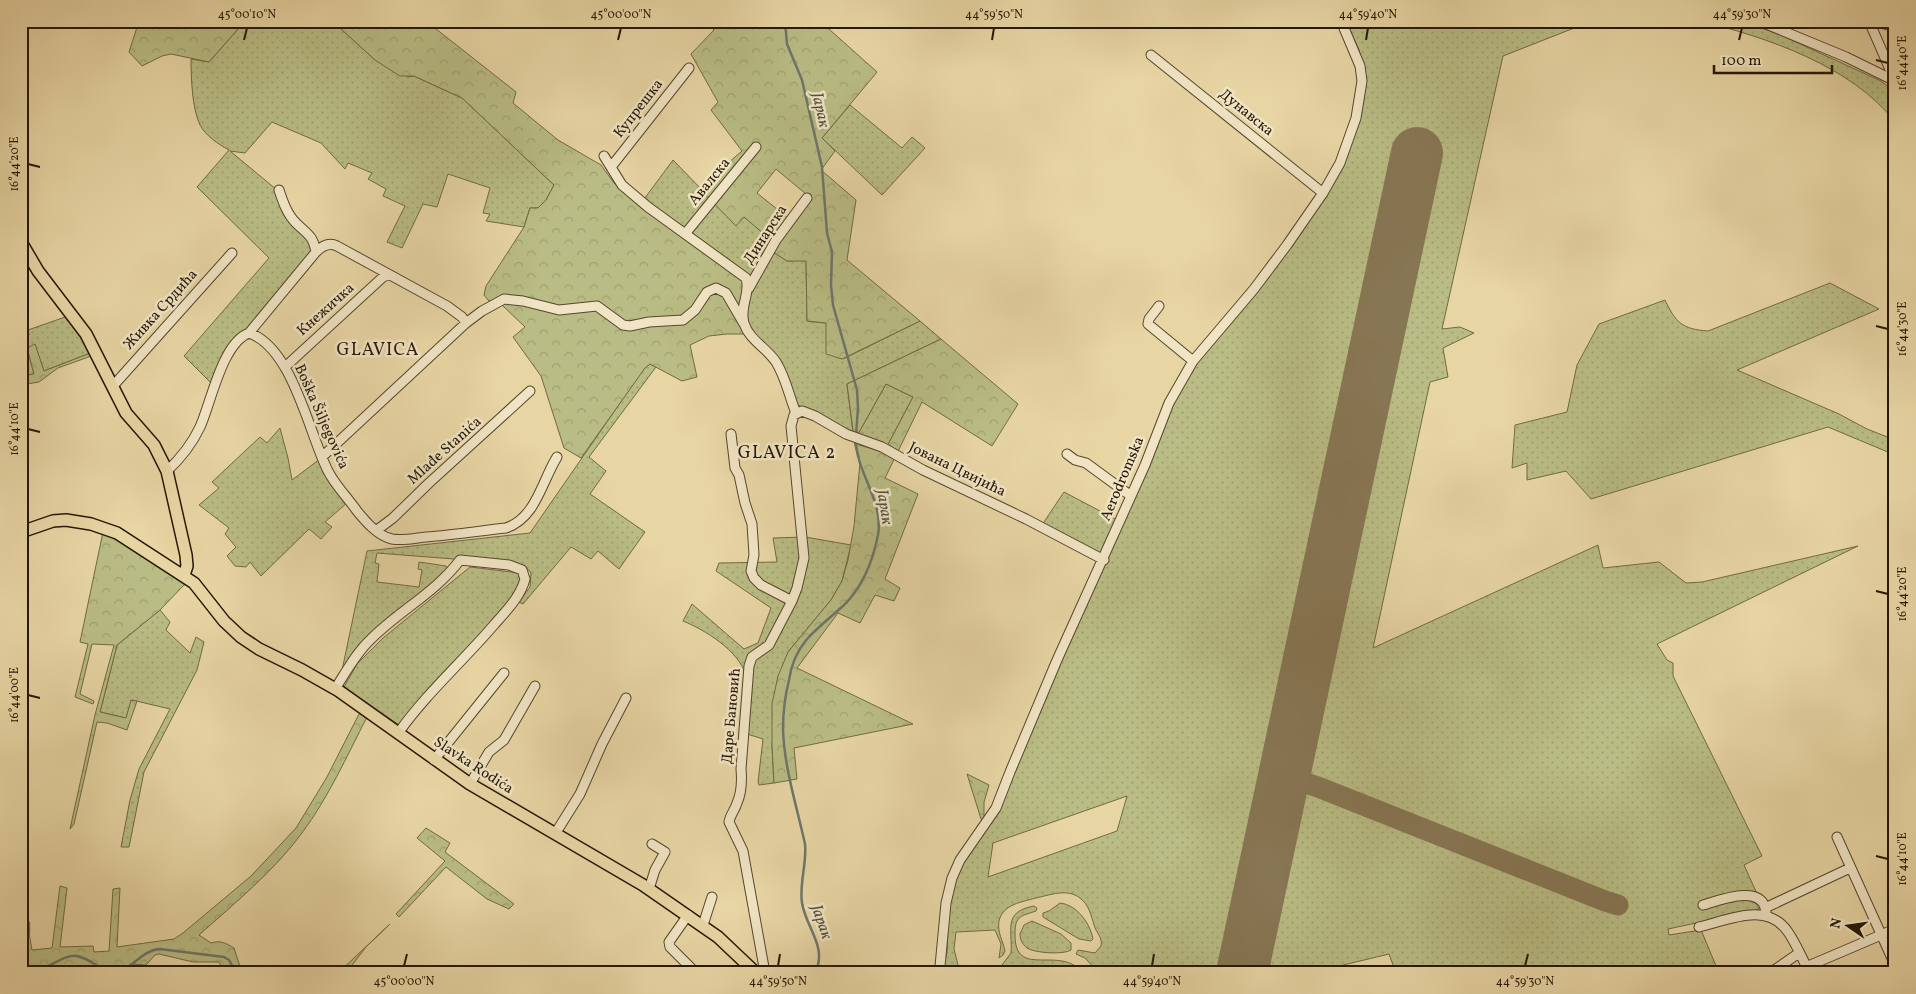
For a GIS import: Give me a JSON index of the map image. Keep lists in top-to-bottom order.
{
  "streets": {
    "main road": ["Slavka Rodića"],
    "street": [
      "Купрешка",
      "Дунавска",
      "Авалска",
      "Динарска",
      "Живка Срдића",
      "Кнежичка",
      "Boška Šiljegovića",
      "Mlađe Stanića",
      "Јована Цвијића",
      "Aerodromska",
      "Даре Бановић"
    ]
  },
  "crossings": [
    ["Дунавска", "Aerodromska"],
    ["Кнежичка", "Boška Šiljegovića"],
    ["Boška Šiljegovića", "Mlađe Stanića"],
    ["Јована Цвијића", "Aerodromska"],
    ["Јована Цвијића", "Даре Бановић"]
  ],
  "districts": ["GLAVICA", "GLAVICA 2"],
  "water": ["Јарак"],
  "scale_bar": "100 m",
  "north": "left",
  "coordinates": [
    "45°00'10\"N",
    "45°00'00\"N",
    "44°59'50\"N",
    "44°59'40\"N",
    "44°59'30\"N",
    "16°44'40\"E",
    "16°44'20\"E",
    "16°44'30\"E",
    "16°44'10\"E",
    "16°44'00\"E"
  ]
}
